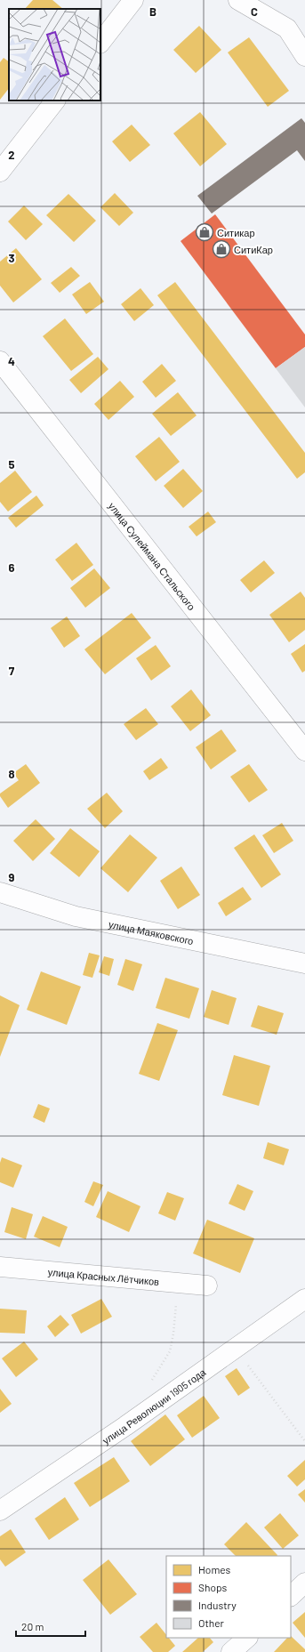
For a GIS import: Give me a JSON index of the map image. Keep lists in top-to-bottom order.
{
  "streets": {
    "street": [
      "улица Сулеймана Стальского",
      "улица Маяковского",
      "улица Красных Лётчиков",
      "улица Революции 1905 года"
    ]
  },
  "places": {
    "shop": ["Ситикар", "СитиКар"]
  },
  "legend": [
    "Homes",
    "Shops",
    "Industry",
    "Other"
  ],
  "scale_bar": "20 m",
  "grid": {
    "columns": ["B", "C"],
    "rows": [
      "2",
      "3",
      "4",
      "5",
      "6",
      "7",
      "8",
      "9"
    ]
  }
}
